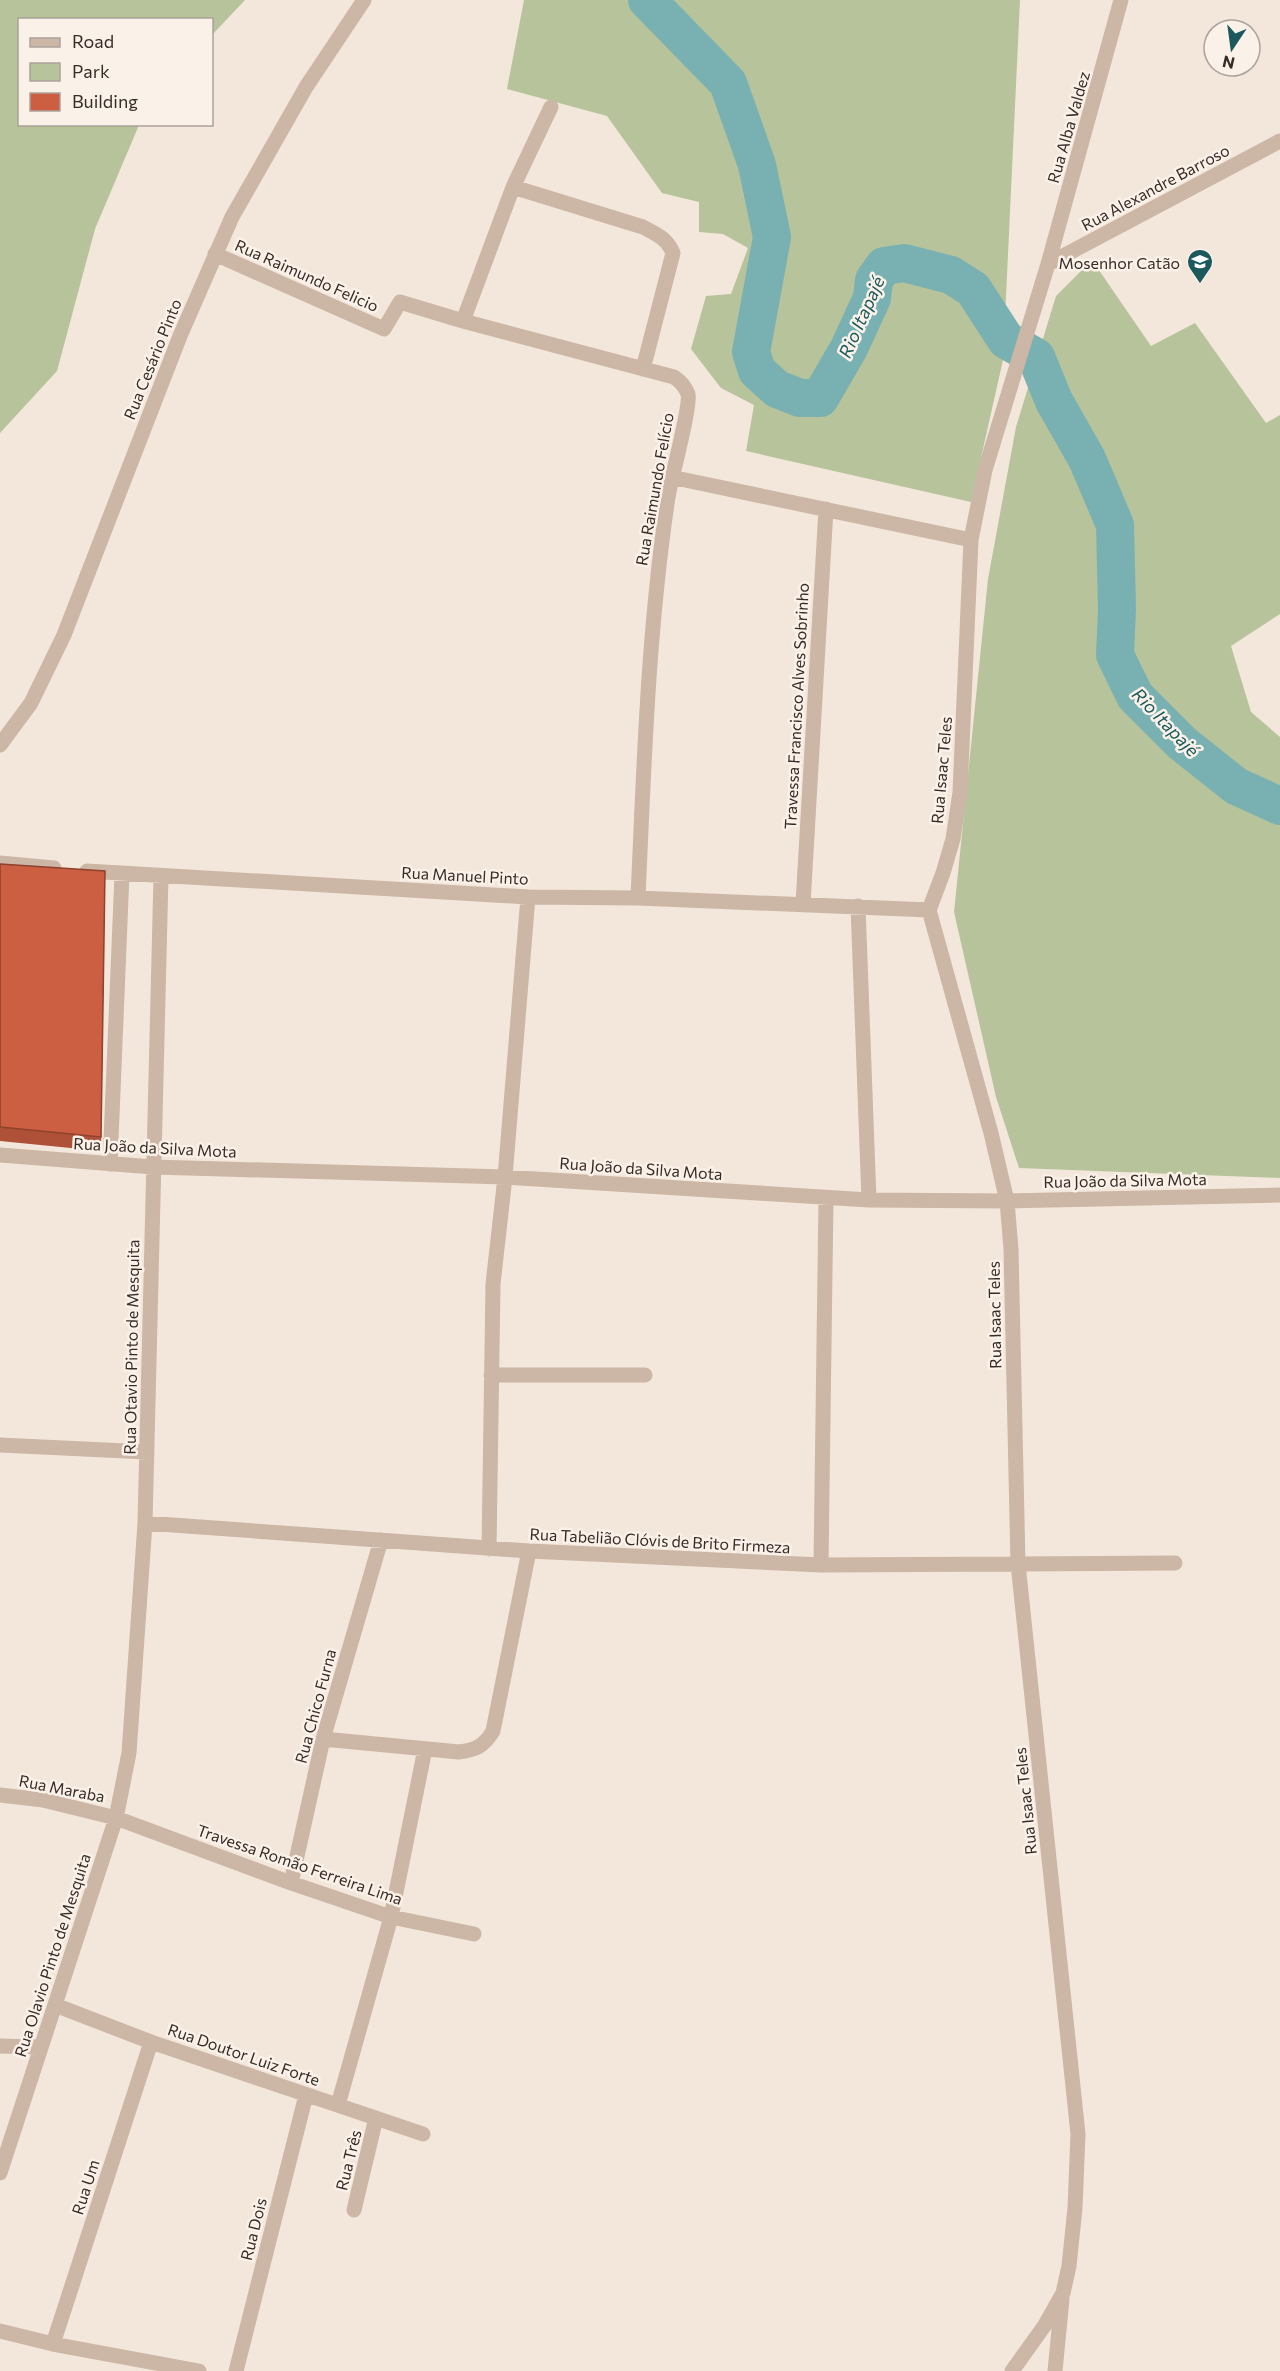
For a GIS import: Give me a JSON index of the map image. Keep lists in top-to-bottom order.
{
  "streets": {
    "street": [
      "Rua Alba Valdez",
      "Rua Alexandre Barroso",
      "Rua Raimundo Felicio",
      "Rua Cesário Pinto",
      "Rua Raimundo Felício",
      "Travessa Francisco Alves Sobrinho",
      "Rua Isaac Teles",
      "Rua Manuel Pinto",
      "Rua João da Silva Mota",
      "Rua Otavio Pinto de Mesquita",
      "Rua Tabelião Clóvis de Brito Firmeza",
      "Rua Chico Furna",
      "Rua Maraba",
      "Travessa Romão Ferreira Lima",
      "Rua Olavio Pinto de Mesquita",
      "Rua Doutor Luiz Forte",
      "Rua Três",
      "Rua Um",
      "Rua Dois"
    ]
  },
  "crossings": [
    ["Rua Alba Valdez", "Rua Alexandre Barroso"],
    ["Rua Alba Valdez", "Rua Isaac Teles"],
    ["Rua Alexandre Barroso", "Rua Isaac Teles"],
    ["Rua Raimundo Felicio", "Rua Cesário Pinto"],
    ["Rua Raimundo Felicio", "Rua Raimundo Felício"],
    ["Rua Raimundo Felício", "Rua Manuel Pinto"],
    ["Travessa Francisco Alves Sobrinho", "Rua Manuel Pinto"],
    ["Rua Isaac Teles", "Rua Manuel Pinto"],
    ["Rua Isaac Teles", "Rua João da Silva Mota"],
    ["Rua Isaac Teles", "Rua Tabelião Clóvis de Brito Firmeza"],
    ["Rua Manuel Pinto", "Rua Otavio Pinto de Mesquita"],
    ["Rua João da Silva Mota", "Rua Otavio Pinto de Mesquita"],
    ["Rua Otavio Pinto de Mesquita", "Rua Tabelião Clóvis de Brito Firmeza"],
    ["Rua Otavio Pinto de Mesquita", "Rua Maraba"],
    ["Rua Otavio Pinto de Mesquita", "Travessa Romão Ferreira Lima"],
    ["Rua Otavio Pinto de Mesquita", "Rua Olavio Pinto de Mesquita"],
    ["Rua Tabelião Clóvis de Brito Firmeza", "Rua Chico Furna"],
    ["Rua Chico Furna", "Travessa Romão Ferreira Lima"],
    ["Rua Maraba", "Travessa Romão Ferreira Lima"],
    ["Rua Maraba", "Rua Olavio Pinto de Mesquita"],
    ["Travessa Romão Ferreira Lima", "Rua Olavio Pinto de Mesquita"],
    ["Rua Olavio Pinto de Mesquita", "Rua Doutor Luiz Forte"],
    ["Rua Doutor Luiz Forte", "Rua Três"],
    ["Rua Doutor Luiz Forte", "Rua Um"],
    ["Rua Doutor Luiz Forte", "Rua Dois"]
  ],
  "water": ["Rio Itapajé"],
  "places": {
    "school or university": ["Mosenhor Catão"]
  },
  "legend": ["Road", "Park", "Building"],
  "north": "bottom"
}
